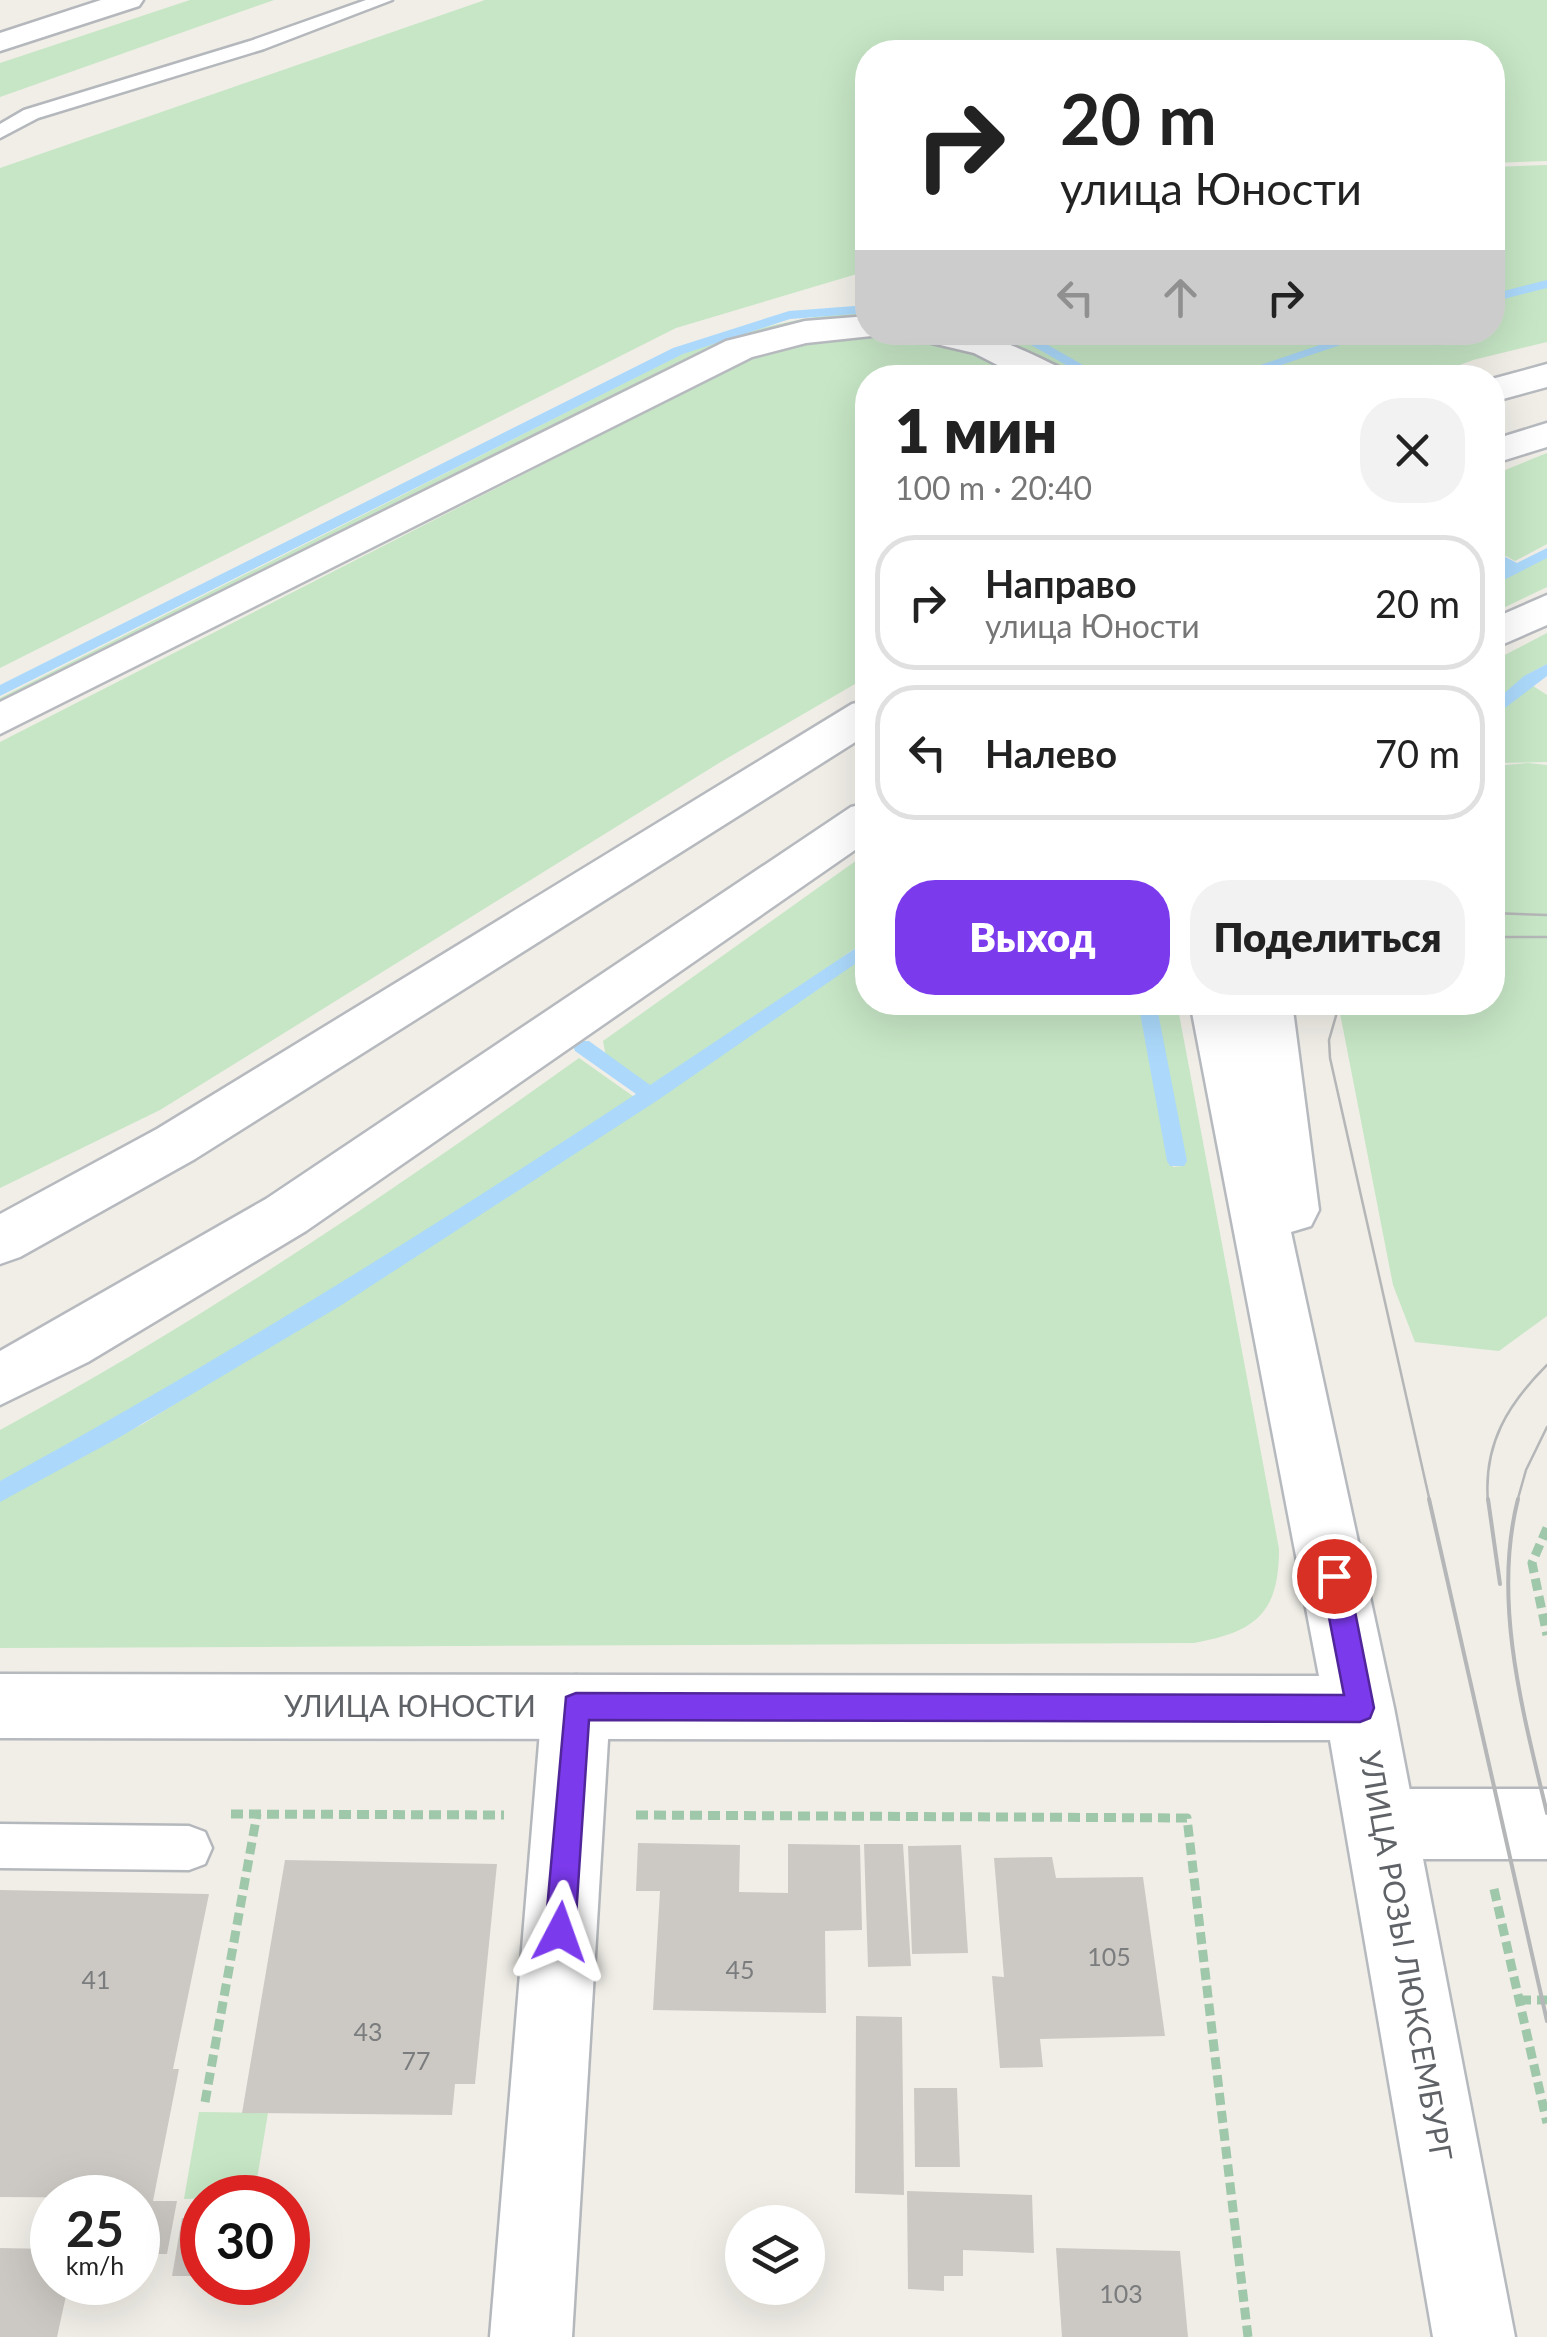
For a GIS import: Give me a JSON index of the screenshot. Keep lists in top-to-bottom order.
{
  "streets": {
    "main road": ["УЛИЦА ЮНОСТИ", "УЛИЦА РОЗЫ ЛЮКСЕМБУРГ"]
  },
  "crossings": [
    ["УЛИЦА ЮНОСТИ", "УЛИЦА РОЗЫ ЛЮКСЕМБУРГ"]
  ],
  "house_numbers": [
    "105",
    "45",
    "41",
    "43",
    "77",
    "103"
  ],
  "page": {
    "turn": ["20 m", "улица Юности"],
    "heading": ["1 мин", "100 m · 20:40"],
    "list": [
      {
        "name": "Направо",
        "note": "улица Юности",
        "value": "20 m"
      },
      {
        "name": "Налево",
        "value": "70 m"
      }
    ],
    "buttons": ["Выход", "Поделиться"],
    "speed": "25 km/h",
    "limit": "30"
  }
}
